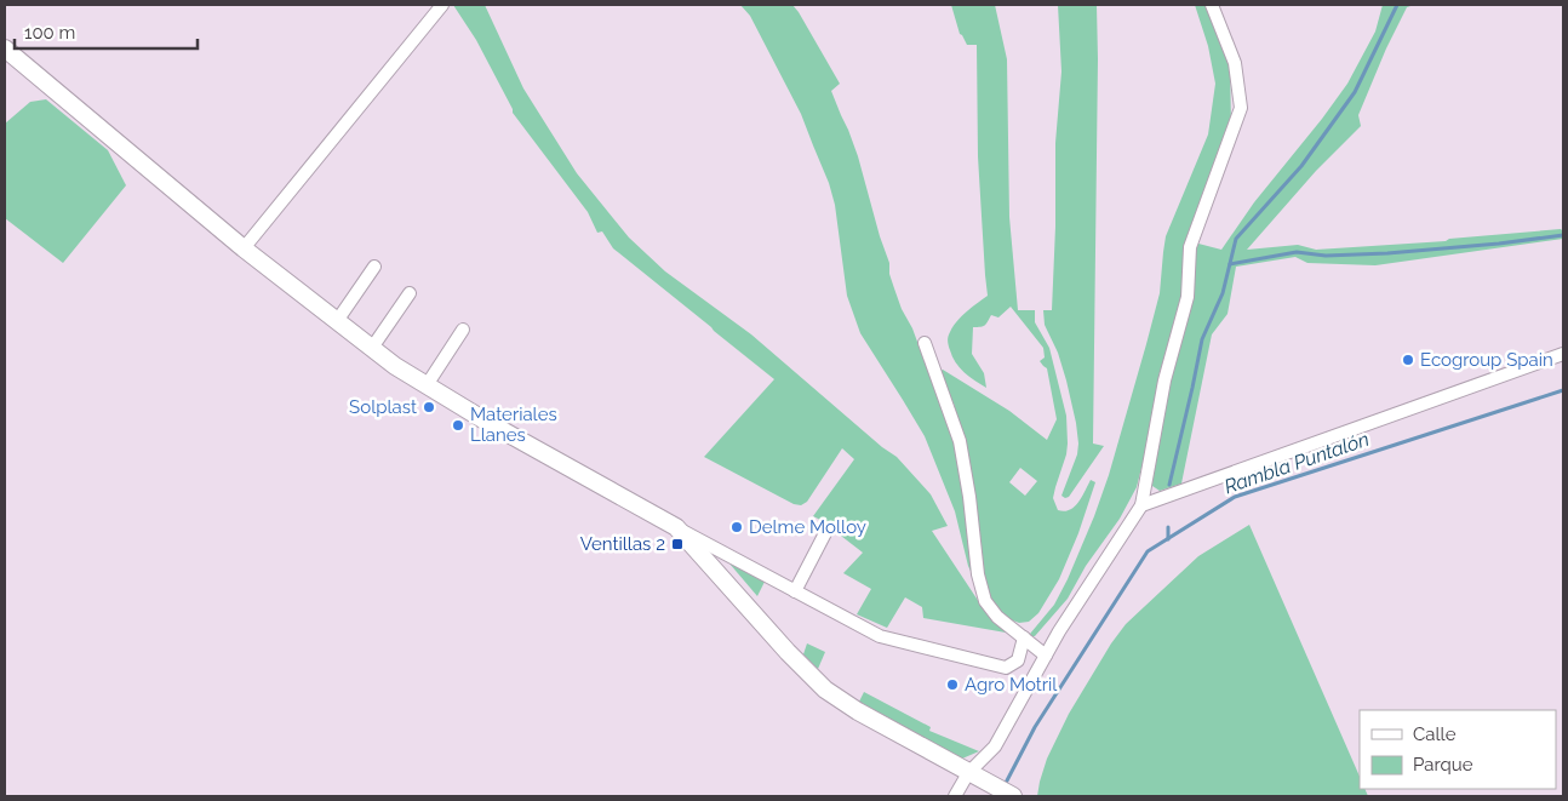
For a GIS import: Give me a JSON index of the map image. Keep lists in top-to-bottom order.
{
  "water": ["Rambla Puntalón"],
  "places": {
    "other": [
      "Ecogroup Spain",
      "Solplast",
      "Materiales Llanes",
      "Delme Molloy",
      "Agro Motril"
    ],
    "transit": ["Ventillas 2"]
  },
  "legend": ["Calle", "Parque"],
  "scale_bar": "100 m"
}
